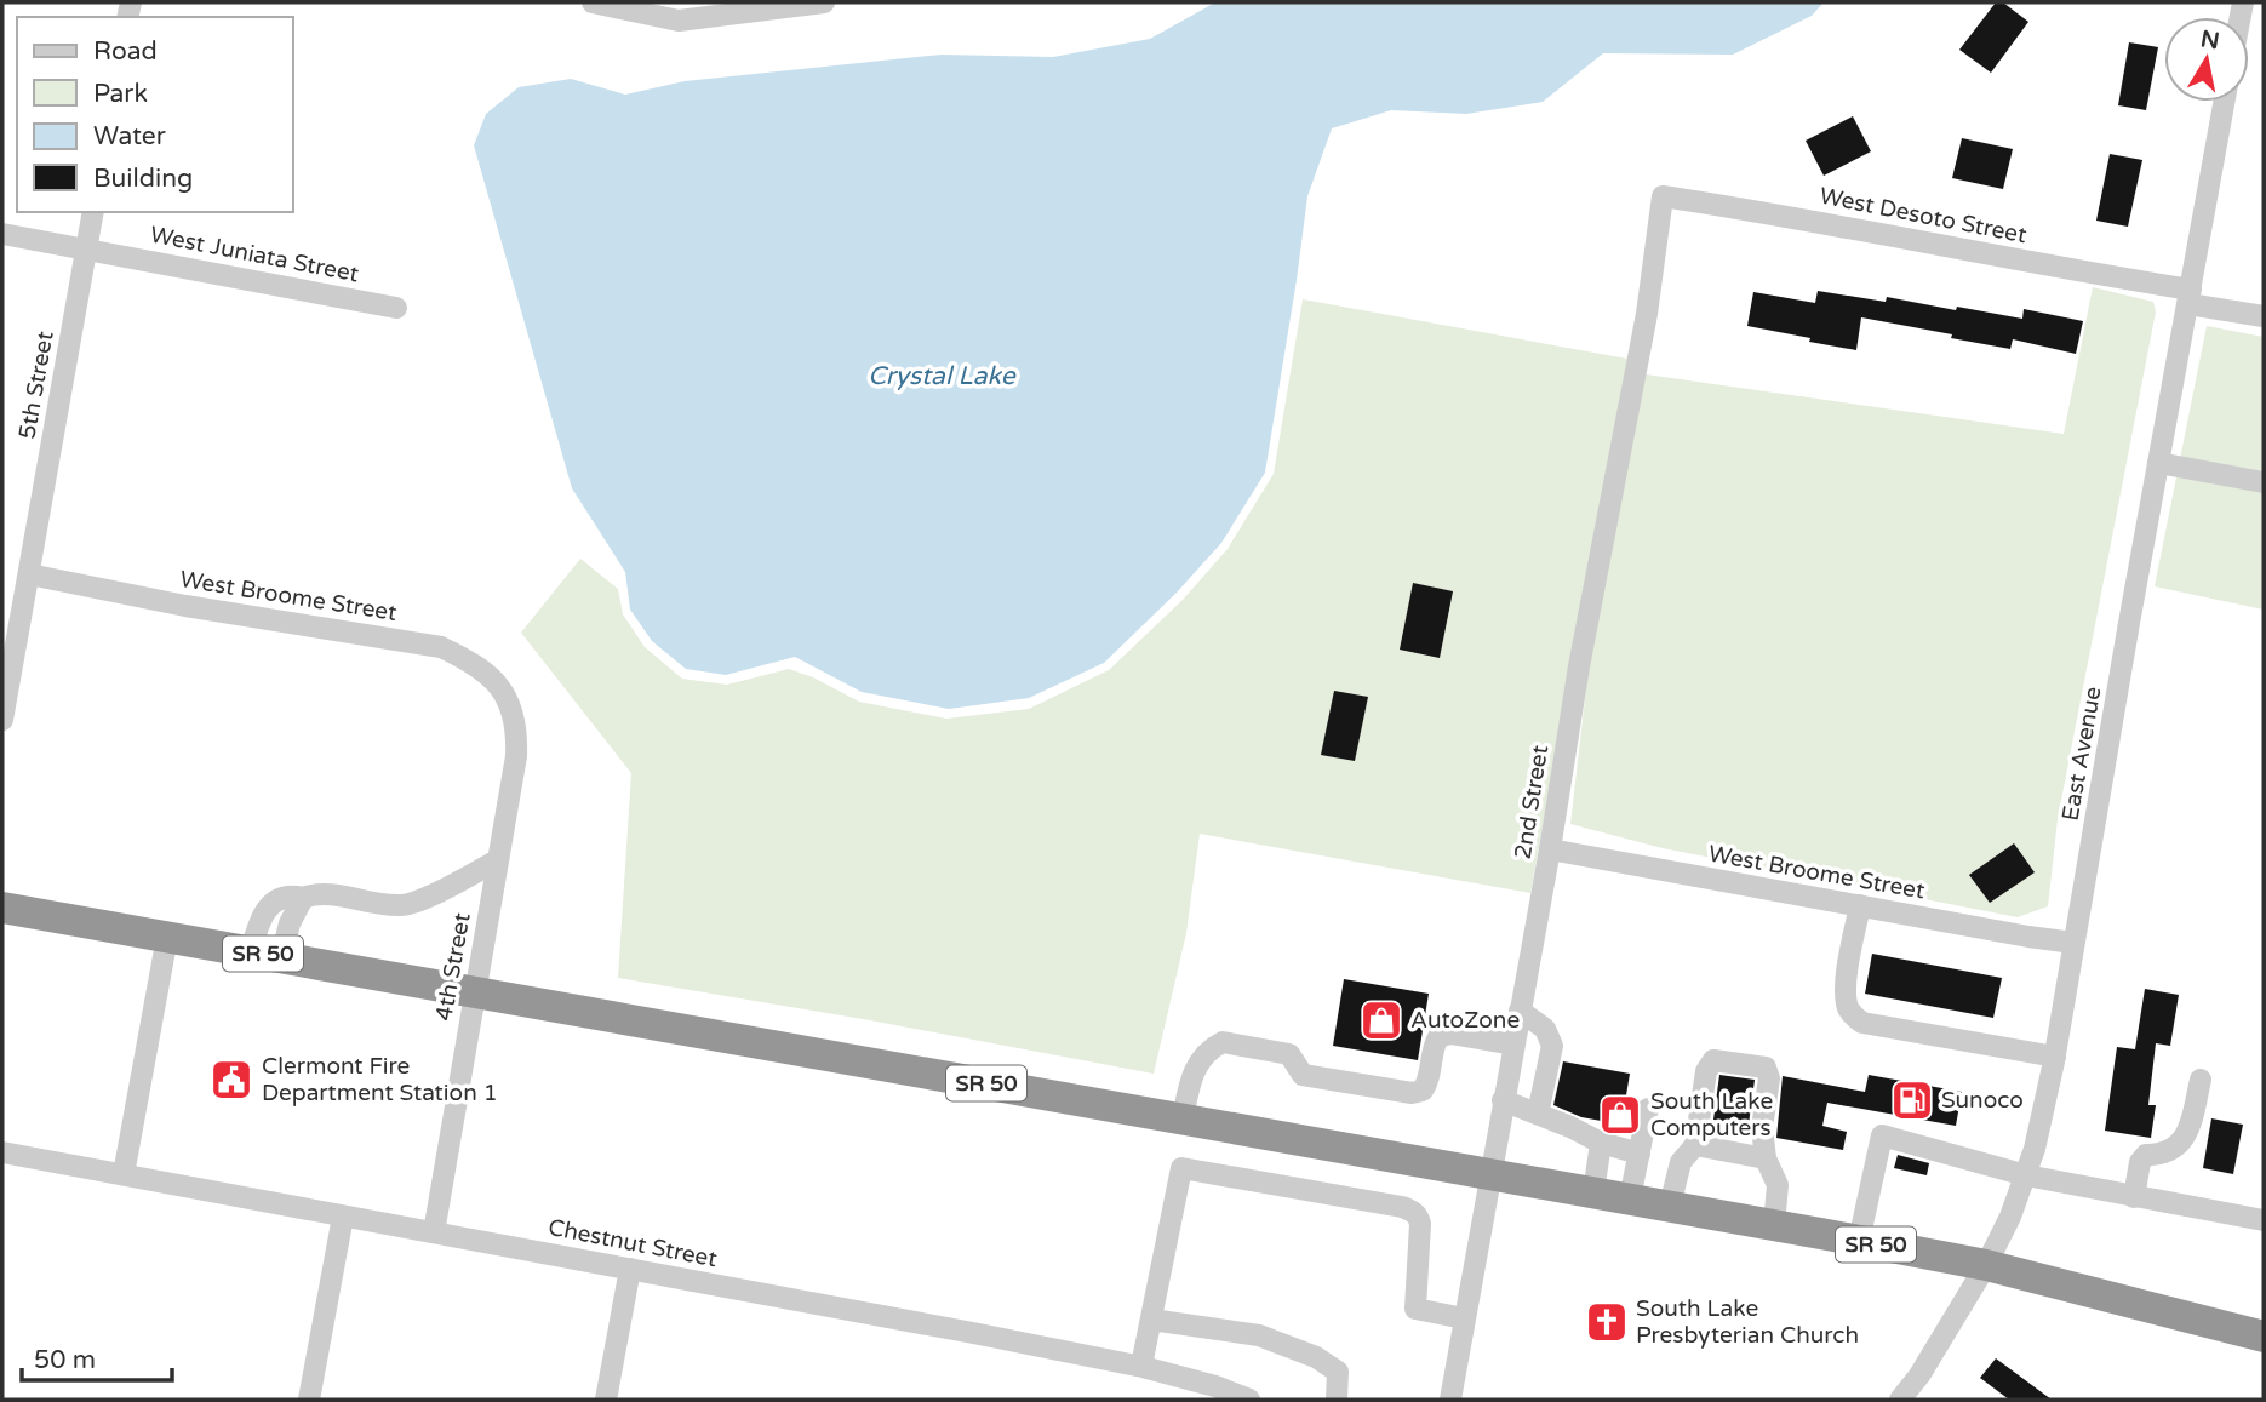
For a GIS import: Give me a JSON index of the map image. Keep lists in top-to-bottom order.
{
  "streets": {
    "highway": ["SR 50"],
    "street": [
      "West Desoto Street",
      "West Juniata Street",
      "5th Street",
      "West Broome Street",
      "East Avenue",
      "2nd Street",
      "4th Street",
      "Chestnut Street"
    ]
  },
  "crossings": [
    ["West Desoto Street", "East Avenue"],
    ["West Desoto Street", "2nd Street"],
    ["West Juniata Street", "5th Street"],
    ["5th Street", "West Broome Street"],
    ["West Broome Street", "East Avenue"],
    ["West Broome Street", "2nd Street"],
    ["West Broome Street", "4th Street"],
    ["East Avenue", "SR 50"],
    ["2nd Street", "SR 50"],
    ["SR 50", "4th Street"],
    ["4th Street", "Chestnut Street"]
  ],
  "water": ["Crystal Lake"],
  "places": {
    "shop": ["AutoZone", "South Lake Computers"],
    "public building": ["Clermont Fire Department Station 1"],
    "fuel station": ["Sunoco"],
    "church": ["South Lake Presbyterian Church"]
  },
  "legend": [
    "Road",
    "Park",
    "Water",
    "Building"
  ],
  "scale_bar": "50 m",
  "north": "top"
}
